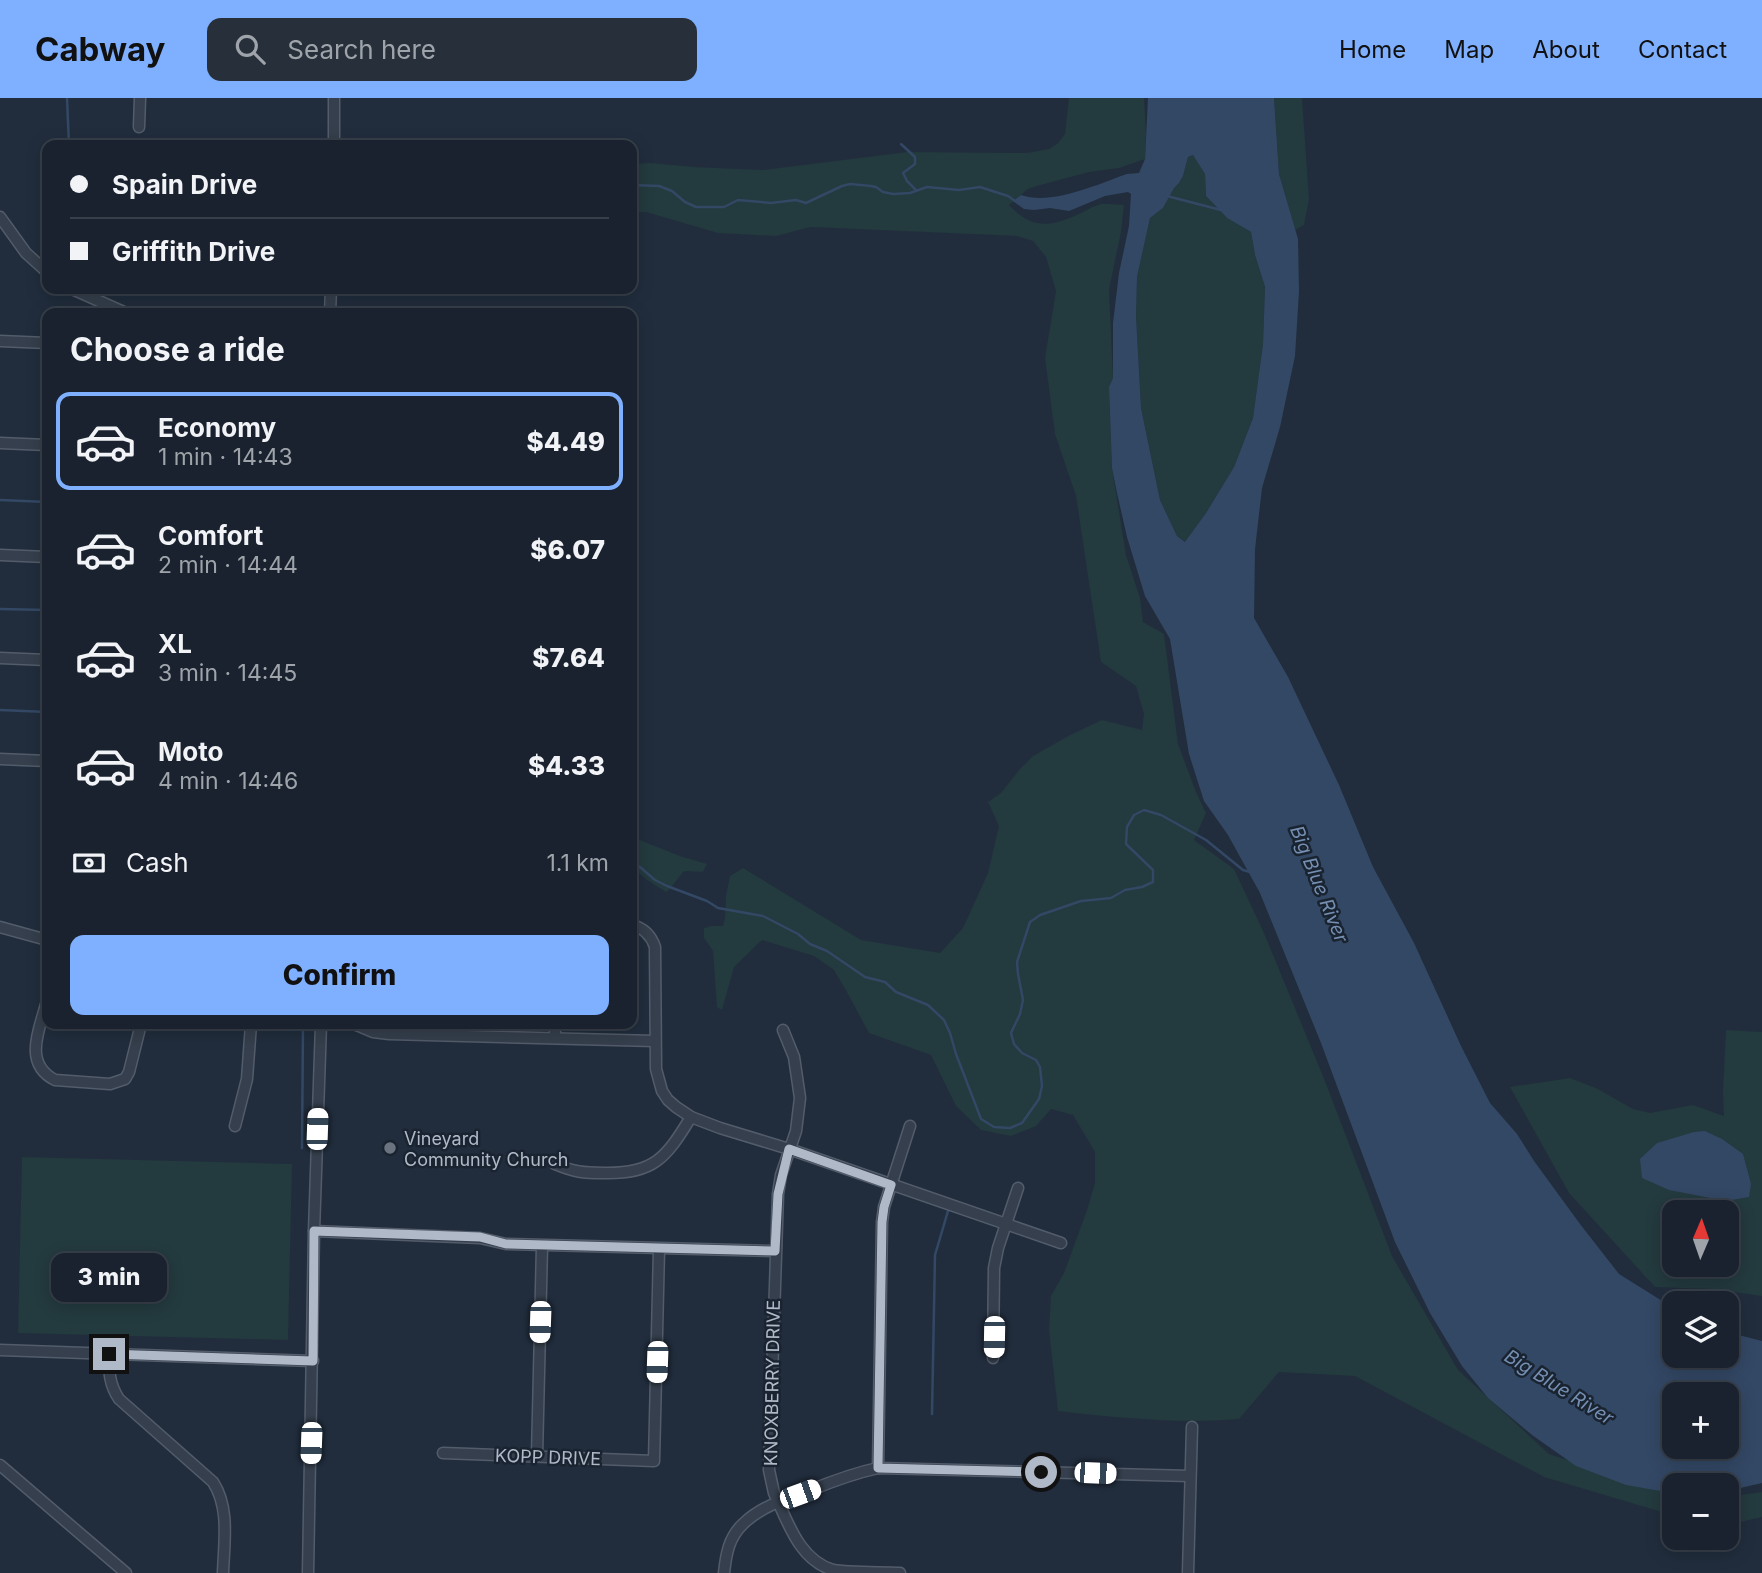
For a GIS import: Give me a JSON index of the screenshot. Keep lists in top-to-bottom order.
{
  "streets": {
    "street": ["KNOXBERRY DRIVE", "KOPP DRIVE"]
  },
  "water": ["Big Blue River"],
  "places": ["Vineyard Community Church"],
  "north": "top",
  "page": {
    "header": "Cabway",
    "search": "Search here",
    "nav": [
      "Home",
      "Map",
      "About",
      "Contact"
    ],
    "banner": ["Spain Drive", "Griffith Drive"],
    "heading": "Choose a ride",
    "list": [
      {
        "name": "Economy",
        "note": "1 min · 14:43",
        "value": "$4.49"
      },
      {
        "name": "Comfort",
        "note": "2 min · 14:44",
        "value": "$6.07"
      },
      {
        "name": "XL",
        "note": "3 min · 14:45",
        "value": "$7.64"
      },
      {
        "name": "Moto",
        "note": "4 min · 14:46",
        "value": "$4.33"
      }
    ],
    "pay": ["Cash", "1.1 km"],
    "buttons": "Confirm",
    "map_buttons": ["+", "−"],
    "bubble": "3 min"
  }
}
